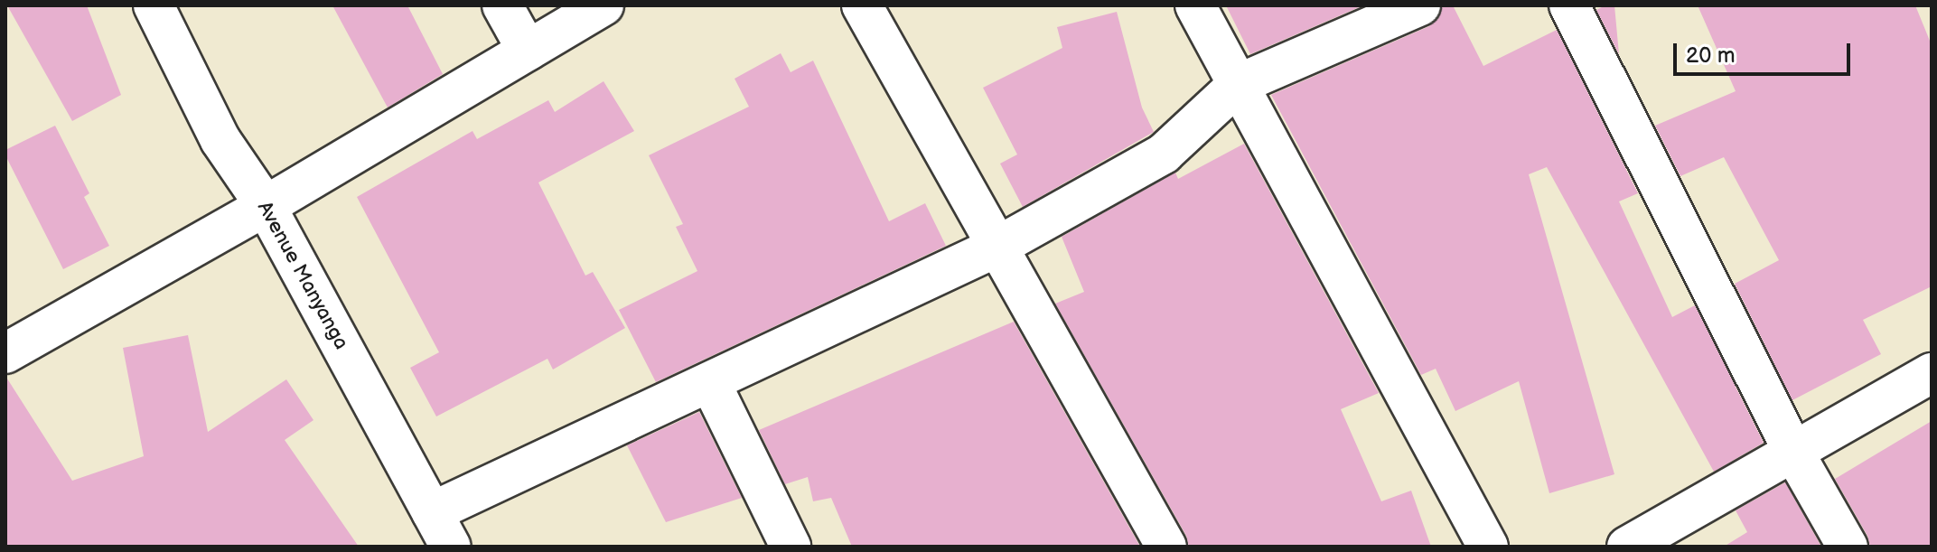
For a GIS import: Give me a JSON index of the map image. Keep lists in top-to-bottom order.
{
  "streets": {
    "street": ["Avenue Manyanga"]
  },
  "scale_bar": "20 m"
}
